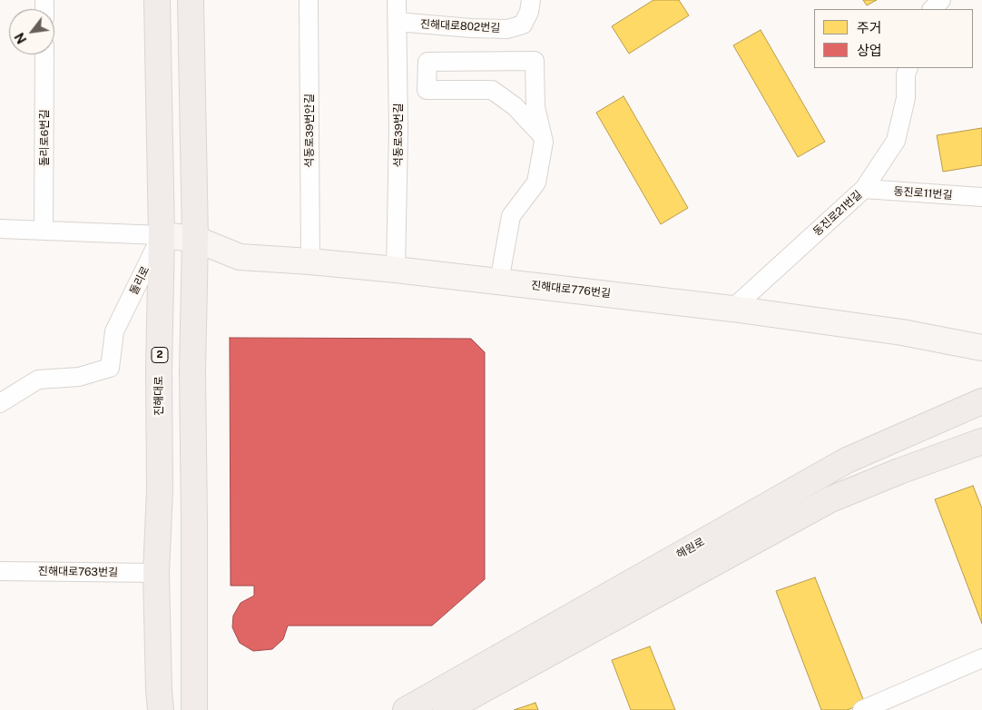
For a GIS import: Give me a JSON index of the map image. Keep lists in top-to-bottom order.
{
  "streets": {
    "main road": [
      "진해대로776번길",
      "2",
      "진해대로",
      "해원로"
    ],
    "street": [
      "진해대로802번길",
      "석동로39번안길",
      "석동로39번길",
      "돌리로6번길",
      "동진로11번길",
      "동진로21번길",
      "돌리로",
      "진해대로763번길"
    ]
  },
  "crossings": [
    ["진해대로802번길", "석동로39번길"],
    ["석동로39번안길", "진해대로776번길"],
    ["석동로39번길", "진해대로776번길"],
    ["동진로11번길", "동진로21번길"],
    ["동진로21번길", "진해대로776번길"],
    ["돌리로", "진해대로776번길"],
    ["돌리로", "진해대로"],
    ["진해대로776번길", "진해대로"],
    ["진해대로", "진해대로763번길"]
  ],
  "legend": ["주거", "상업"],
  "north": "bottom left"
}
